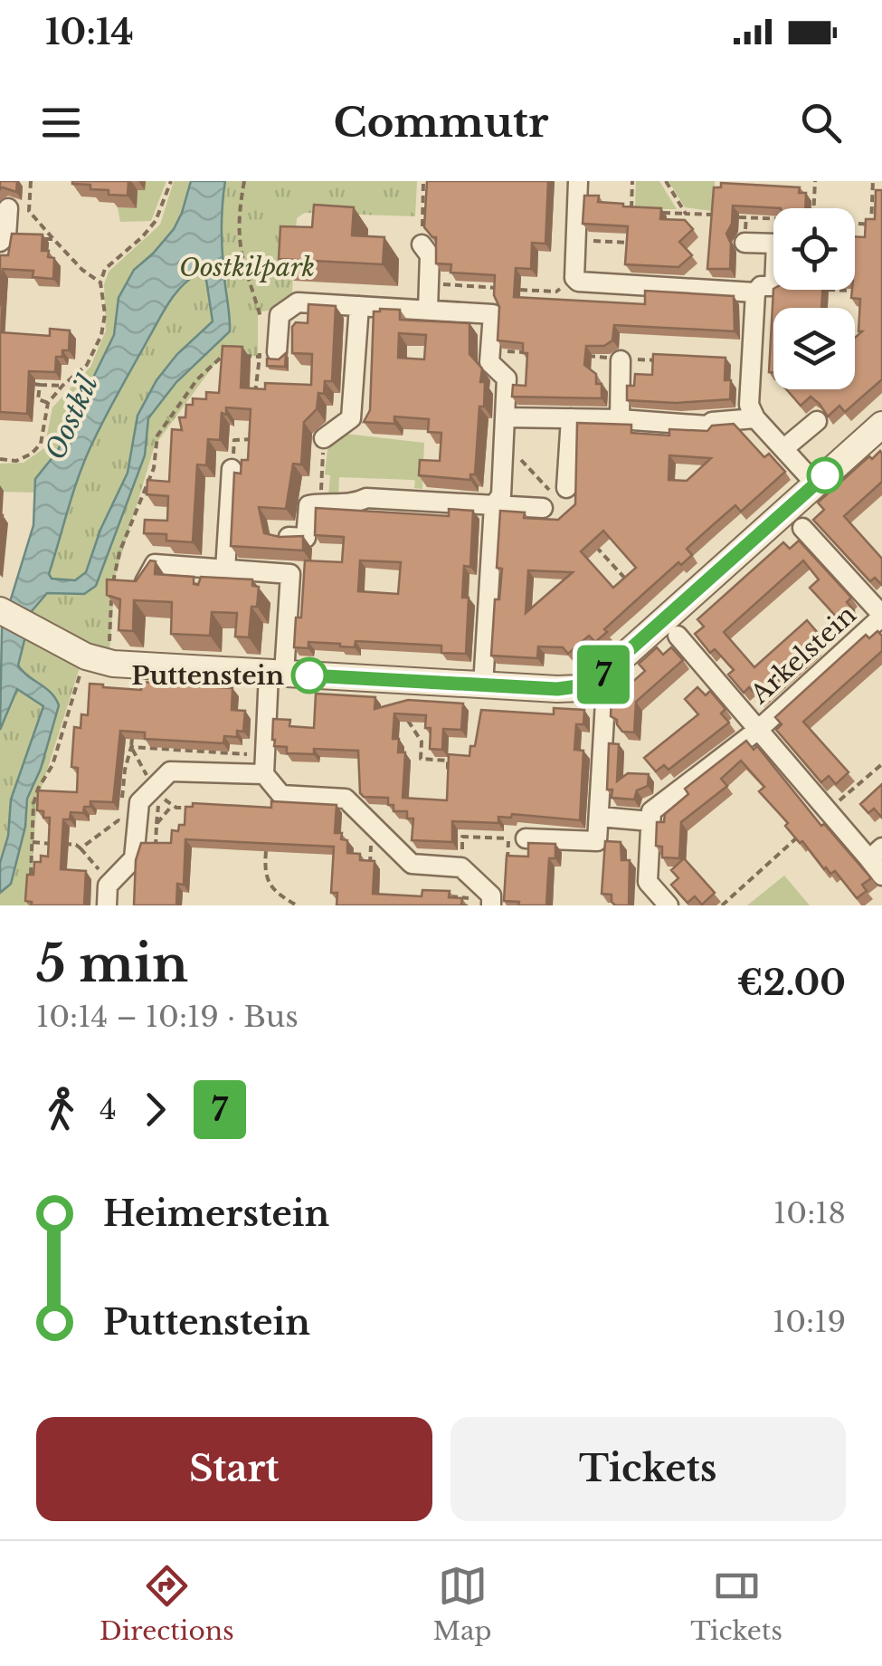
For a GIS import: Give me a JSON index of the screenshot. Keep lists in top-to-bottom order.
{
  "streets": {
    "street": ["Arkelstein"]
  },
  "water": ["Oostkil"],
  "parks": ["Oostkilpark"],
  "places": ["Puttenstein"],
  "lines": ["bus line 7"],
  "page": {
    "status": "10:14",
    "header": "Commutr",
    "on_map": "7",
    "heading": ["5 min", "10:14 – 10:19 · Bus", "€2.00"],
    "legs": ["4", "7"],
    "list": [
      {
        "name": "Heimerstein",
        "value": "10:18"
      },
      {
        "name": "Puttenstein",
        "value": "10:19"
      }
    ],
    "buttons": ["Start", "Tickets"],
    "tabs": ["Directions", "Map", "Tickets"]
  }
}
